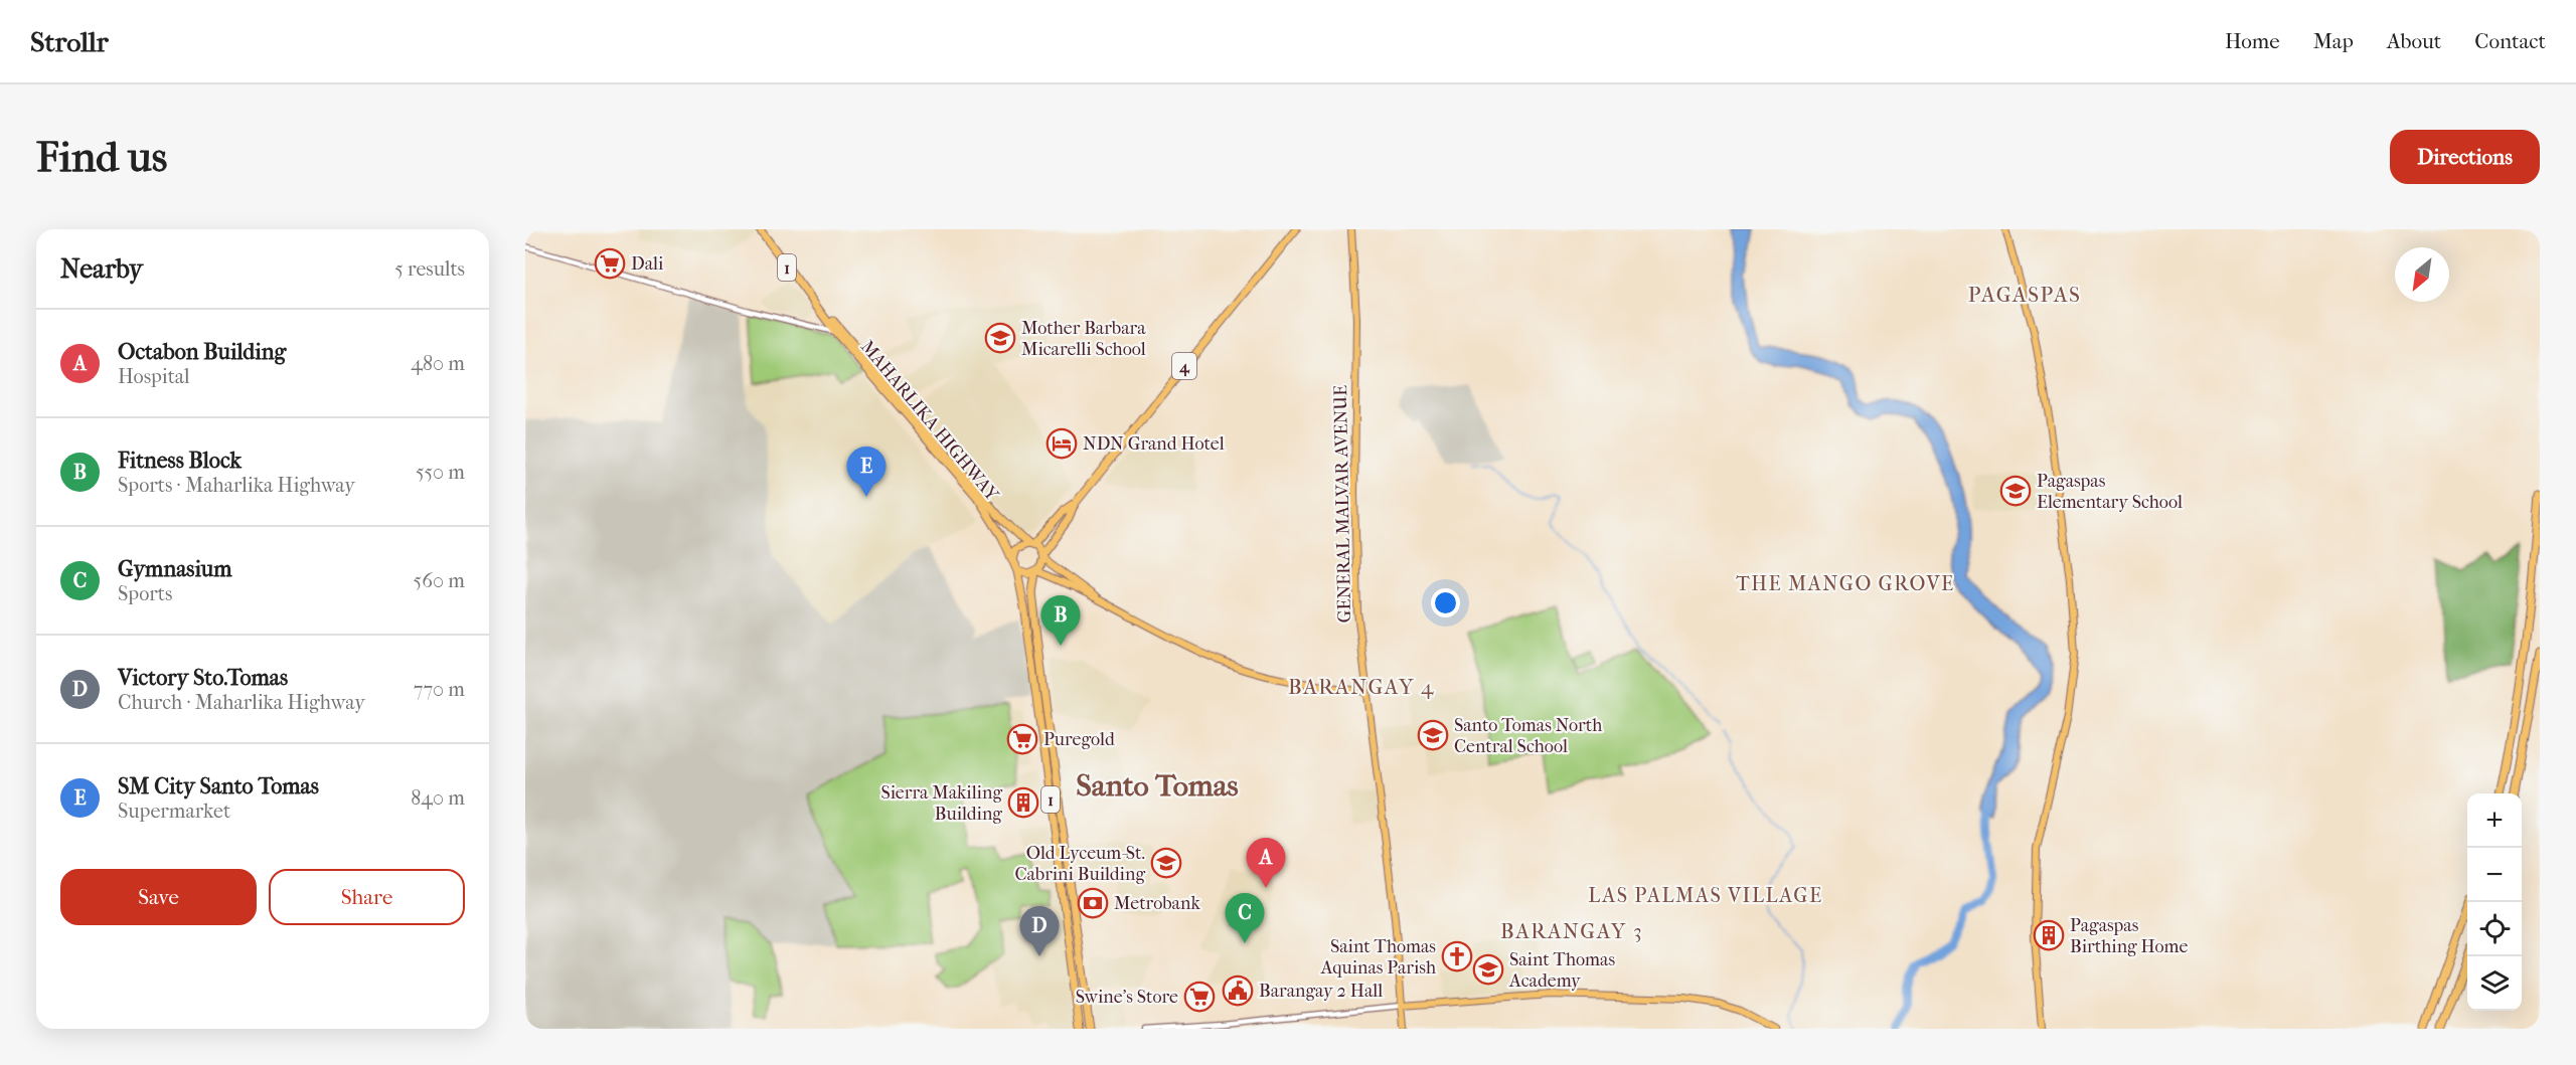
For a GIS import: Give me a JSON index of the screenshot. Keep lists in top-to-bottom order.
{
  "streets": {
    "highway": ["1", "4", "MAHARLIKA HIGHWAY"],
    "main road": ["GENERAL MALVAR AVENUE"]
  },
  "crossings": [
    ["1", "4"],
    ["1", "MAHARLIKA HIGHWAY"],
    ["4", "MAHARLIKA HIGHWAY"]
  ],
  "districts": [
    "PAGASPAS",
    "THE MANGO GROVE",
    "BARANGAY 4",
    "Santo Tomas",
    "LAS PALMAS VILLAGE",
    "BARANGAY 3"
  ],
  "places": {
    "supermarket": ["Dali", "Puregold", "Swine's Store"],
    "school or university": [
      "Mother Barbara Micarelli School",
      "Pagaspas Elementary School",
      "Santo Tomas North Central School",
      "Old Lyceum-St. Cabrini Building",
      "Saint Thomas Academy"
    ],
    "hotel": ["NDN Grand Hotel"],
    "building": ["Sierra Makiling Building", "Pagaspas Birthing Home"],
    "bank": ["Metrobank"],
    "church": ["Saint Thomas Aquinas Parish"],
    "public building": ["Barangay 2 Hall"]
  },
  "north": "bottom left",
  "page": {
    "header": "Strollr",
    "nav": [
      "Home",
      "Map",
      "About",
      "Contact"
    ],
    "buttons": [
      "Directions",
      ["Save", "Share"]
    ],
    "title": "Find us",
    "heading": ["Nearby", "5 results"],
    "list": [
      {
        "mark": "A",
        "name": "Octabon Building",
        "note": "Hospital",
        "value": "480 m"
      },
      {
        "mark": "B",
        "name": "Fitness Block",
        "note": "Sports · Maharlika Highway",
        "value": "550 m"
      },
      {
        "mark": "C",
        "name": "Gymnasium",
        "note": "Sports",
        "value": "560 m"
      },
      {
        "mark": "D",
        "name": "Victory Sto.Tomas",
        "note": "Church · Maharlika Highway",
        "value": "770 m"
      },
      {
        "mark": "E",
        "name": "SM City Santo Tomas",
        "note": "Supermarket",
        "value": "840 m"
      }
    ],
    "pins": [
      "E",
      "B",
      "A",
      "C",
      "D"
    ],
    "map_buttons": ["+", "−"]
  }
}
